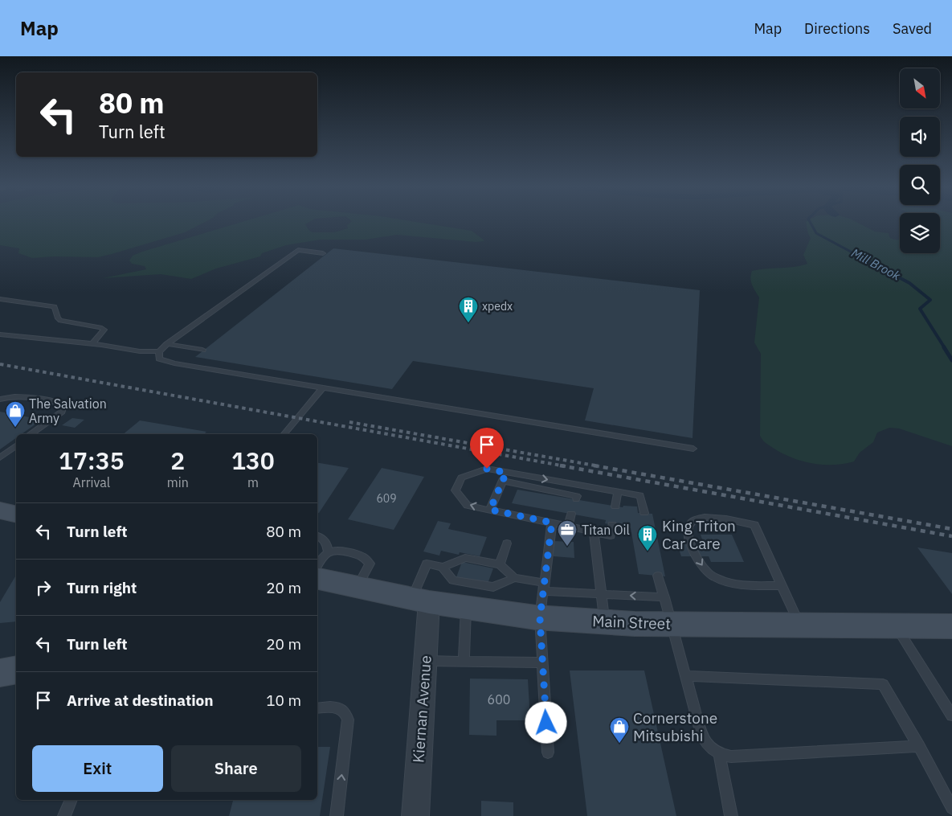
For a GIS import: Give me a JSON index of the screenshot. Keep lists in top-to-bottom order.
{
  "streets": {
    "main road": ["Main Street"],
    "street": ["Kiernan Avenue"]
  },
  "crossings": [
    ["Main Street", "Kiernan Avenue"]
  ],
  "water": ["Mill Brook"],
  "places": {
    "building": ["xpedx", "King Triton Car Care"],
    "shop": ["The Salvation Army", "Cornerstone Mitsubishi"],
    "office": ["Titan Oil"]
  },
  "house_numbers": ["609", "600"],
  "north": "bottom right",
  "page": {
    "header": "Map",
    "nav": ["Map", "Directions", "Saved"],
    "turn": ["80 m", "Turn left"],
    "eta": [
      "17:35",
      "Arrival",
      "2",
      "min",
      "130",
      "m"
    ],
    "list": [
      {
        "name": "Turn left",
        "value": "80 m"
      },
      {
        "name": "Turn right",
        "value": "20 m"
      },
      {
        "name": "Turn left",
        "value": "20 m"
      },
      {
        "name": "Arrive at destination",
        "value": "10 m"
      }
    ],
    "buttons": ["Exit", "Share"]
  }
}
